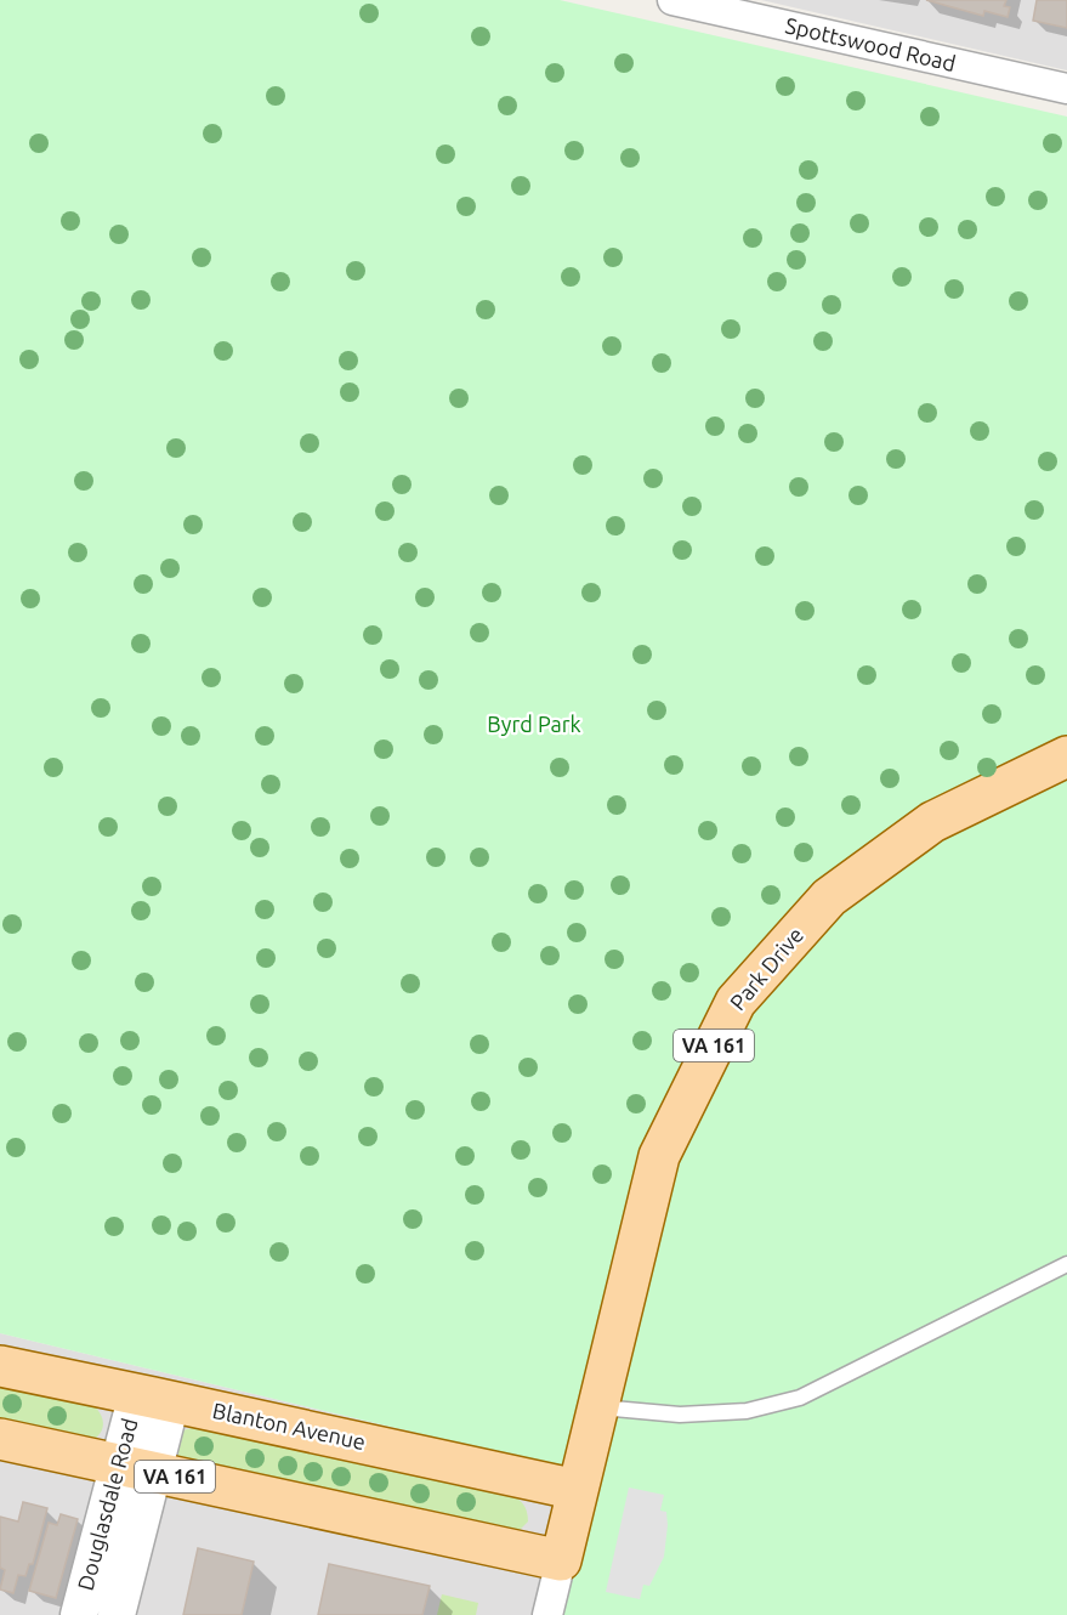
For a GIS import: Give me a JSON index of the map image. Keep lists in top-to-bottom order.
{
  "streets": {
    "main road": ["Park Drive", "VA 161", "Blanton Avenue"],
    "street": ["Spottswood Road", "Douglasdale Road"]
  },
  "crossings": [
    ["Park Drive", "VA 161"],
    ["Park Drive", "Blanton Avenue"],
    ["VA 161", "Douglasdale Road"],
    ["Blanton Avenue", "Douglasdale Road"]
  ],
  "parks": ["Byrd Park"]
}
